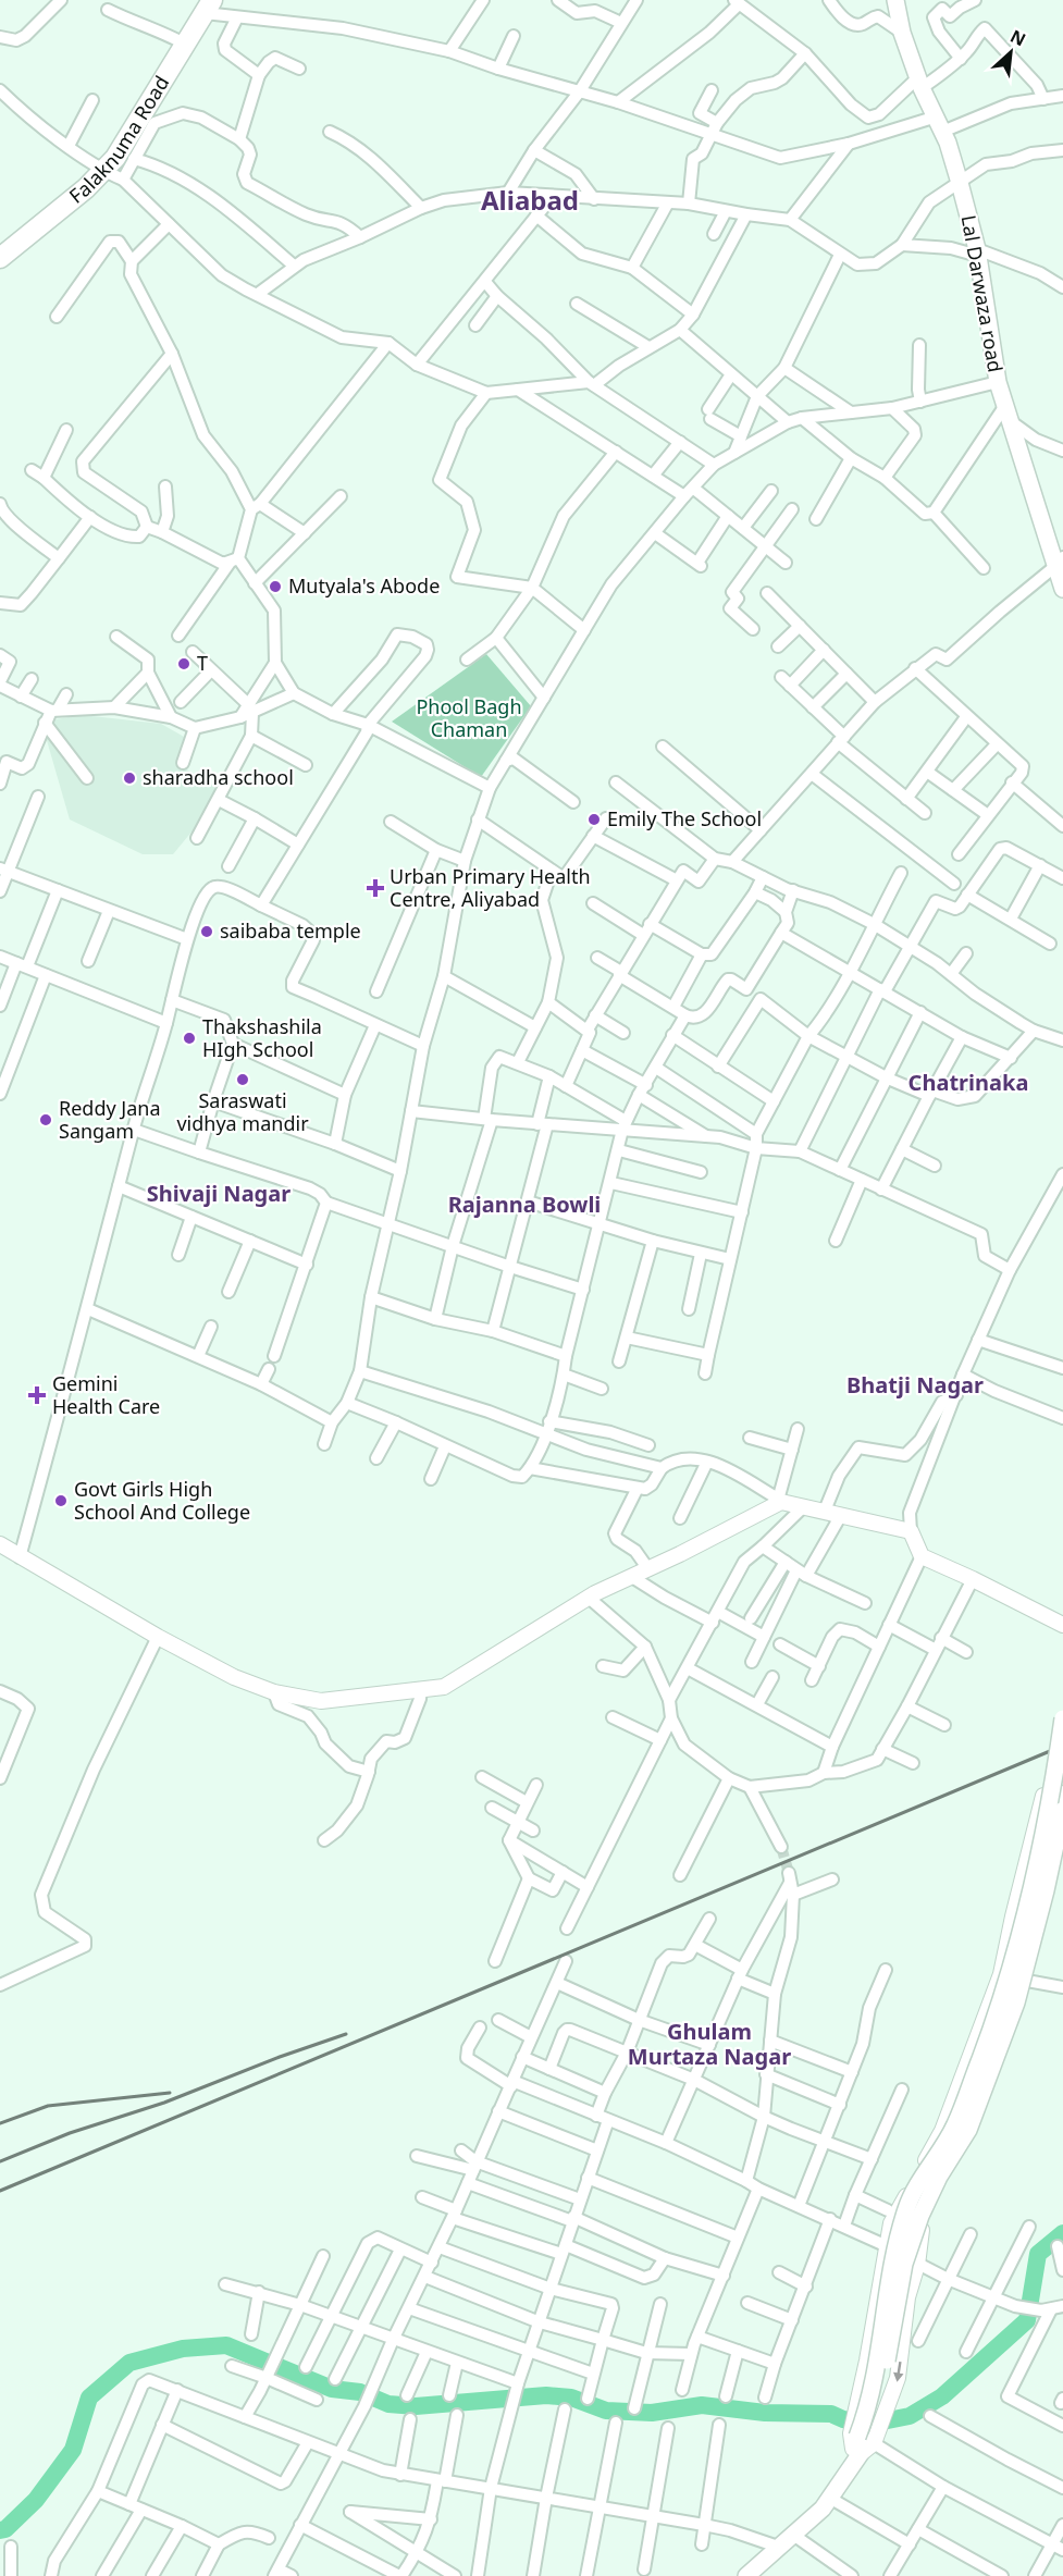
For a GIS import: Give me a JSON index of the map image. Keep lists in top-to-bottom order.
{
  "streets": {
    "highway": ["Falaknuma Road"],
    "main road": ["Lal Darwaza road"]
  },
  "districts": [
    "Aliabad",
    "Chatrinaka",
    "Shivaji Nagar",
    "Rajanna Bowli",
    "Bhatji Nagar",
    "Ghulam Murtaza Nagar"
  ],
  "parks": ["Phool Bagh Chaman"],
  "places": {
    "other": [
      "Mutyala's Abode",
      "T",
      "sharadha school",
      "Emily The School",
      "saibaba temple",
      "Thakshashila HIgh School",
      "Saraswati vidhya mandir",
      "Reddy Jana Sangam",
      "Govt Girls High School And College"
    ],
    "health": ["Urban Primary Health Centre, Aliyabad", "Gemini Health Care"]
  },
  "north": "top right"
}
